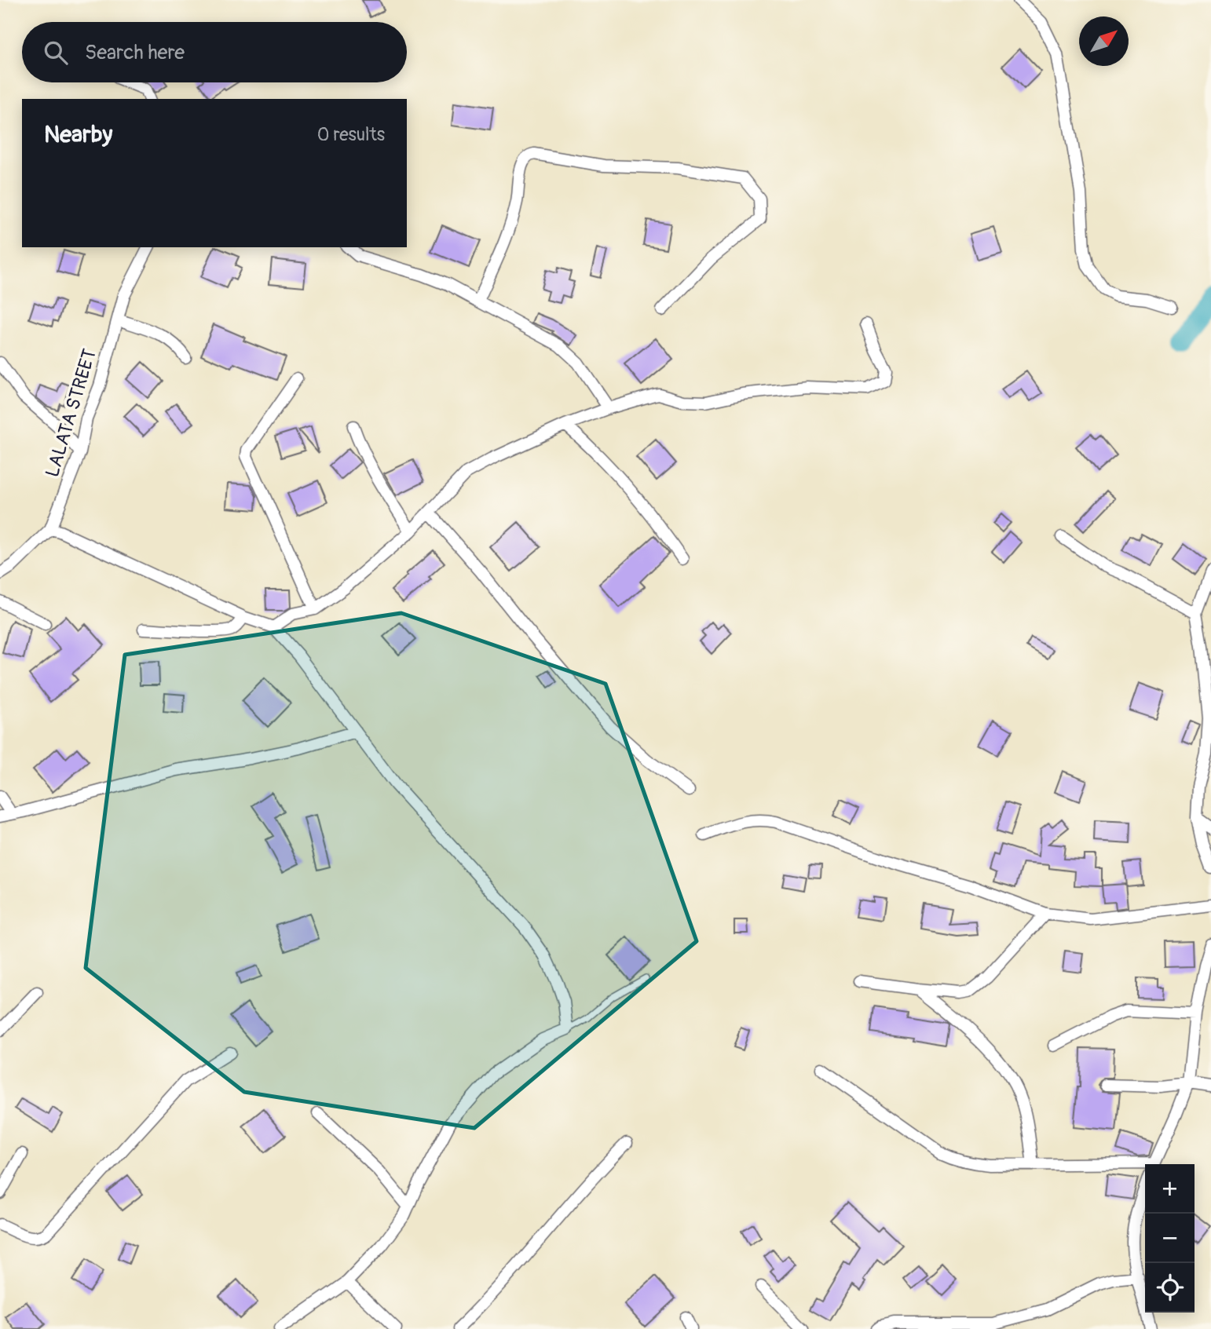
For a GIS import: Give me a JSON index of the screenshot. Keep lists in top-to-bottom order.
{
  "streets": {
    "street": ["LALATA STREET"]
  },
  "north": "top right",
  "page": {
    "search": "Search here",
    "heading": ["Nearby", "0 results"],
    "map_buttons": ["+", "−"]
  }
}
